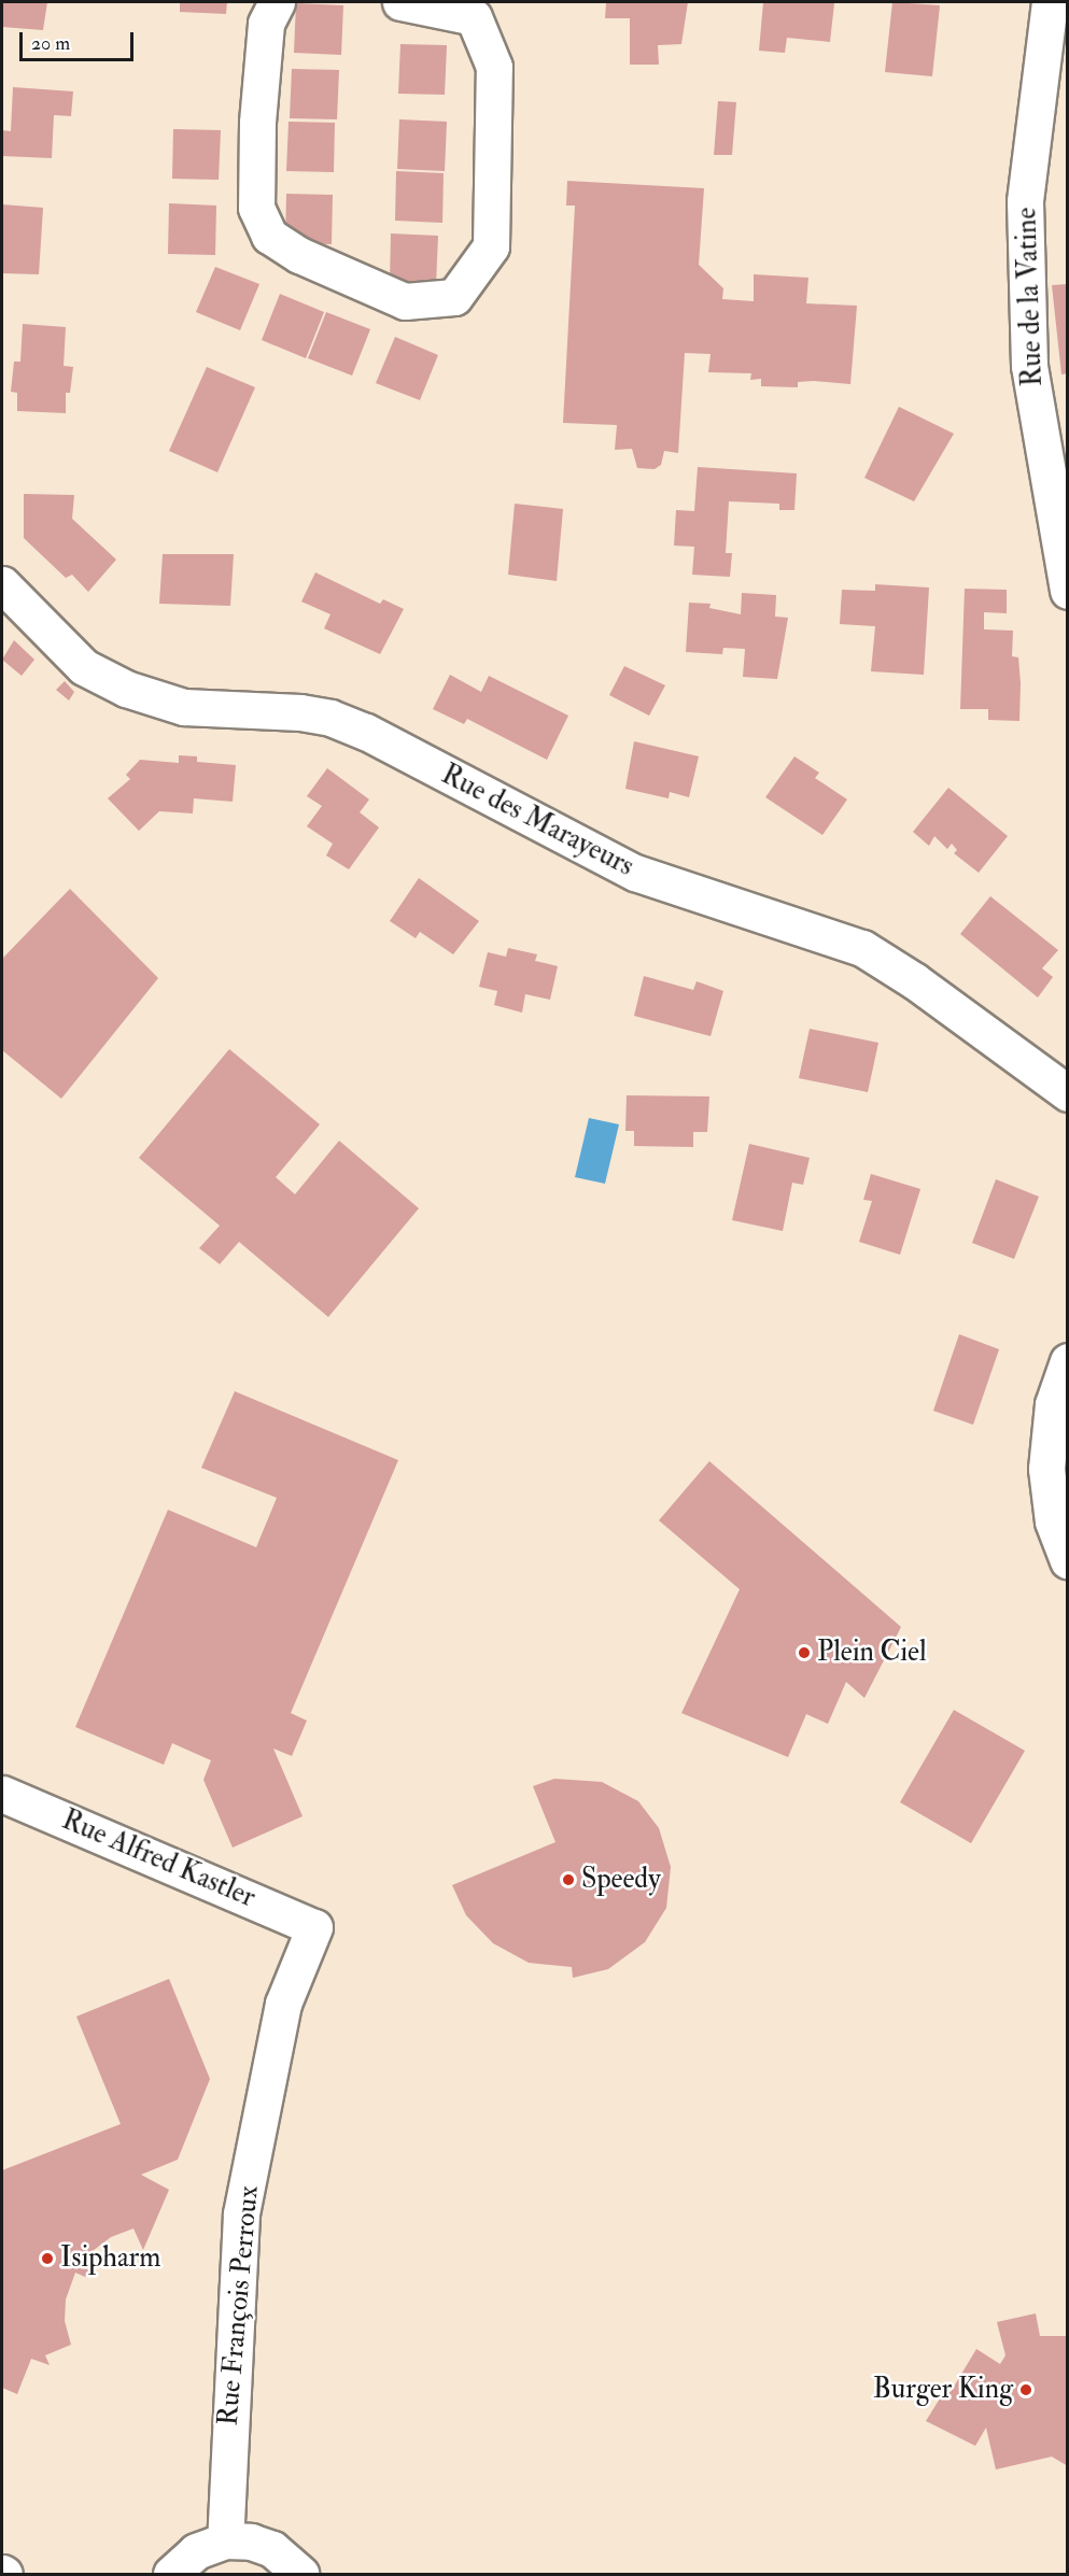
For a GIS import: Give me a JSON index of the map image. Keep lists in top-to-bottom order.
{
  "streets": {
    "street": [
      "Rue de la Vatine",
      "Rue des Marayeurs",
      "Rue Alfred Kastler",
      "Rue François Perroux"
    ]
  },
  "crossings": [
    ["Rue Alfred Kastler", "Rue François Perroux"]
  ],
  "places": [
    "Plein Ciel",
    "Speedy",
    "Isipharm",
    "Burger King"
  ],
  "scale_bar": "20 m"
}
